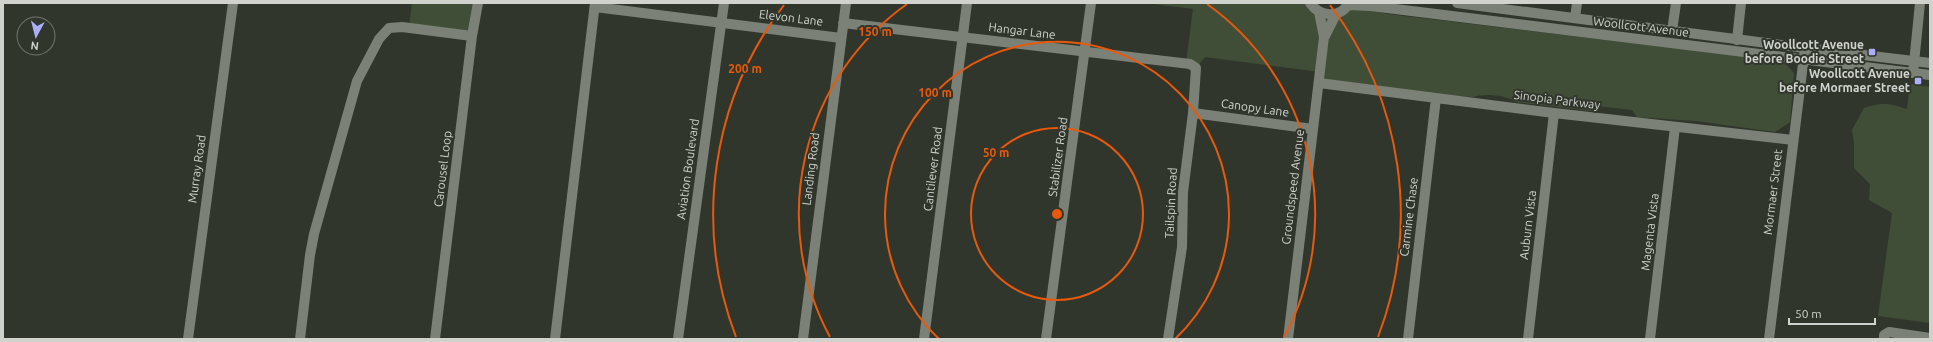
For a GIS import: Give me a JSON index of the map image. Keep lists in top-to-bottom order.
{
  "streets": {
    "street": [
      "Elevon Lane",
      "Woollcott Avenue",
      "Hangar Lane",
      "Sinopia Parkway",
      "Canopy Lane",
      "Stabilizer Road",
      "Murray Road",
      "Carousel Loop",
      "Aviation Boulevard",
      "Landing Road",
      "Cantilever Road",
      "Groundspeed Avenue",
      "Mormaer Street",
      "Tailspin Road",
      "Carmine Chase",
      "Auburn Vista",
      "Magenta Vista"
    ]
  },
  "crossings": [
    ["Elevon Lane", "Aviation Boulevard"],
    ["Elevon Lane", "Landing Road"],
    ["Woollcott Avenue", "Groundspeed Avenue"],
    ["Woollcott Avenue", "Mormaer Street"],
    ["Hangar Lane", "Stabilizer Road"],
    ["Hangar Lane", "Landing Road"],
    ["Hangar Lane", "Cantilever Road"],
    ["Hangar Lane", "Tailspin Road"],
    ["Sinopia Parkway", "Groundspeed Avenue"],
    ["Sinopia Parkway", "Mormaer Street"],
    ["Sinopia Parkway", "Carmine Chase"],
    ["Sinopia Parkway", "Auburn Vista"],
    ["Sinopia Parkway", "Magenta Vista"],
    ["Canopy Lane", "Groundspeed Avenue"],
    ["Canopy Lane", "Tailspin Road"]
  ],
  "places": {
    "transit": ["Woollcott Avenue before Boodie Street", "Woollcott Avenue before Mormaer Street"]
  },
  "scale_bar": "50 m",
  "north": "bottom",
  "rings": [
    "150 m",
    "200 m",
    "100 m",
    "50 m"
  ]
}
